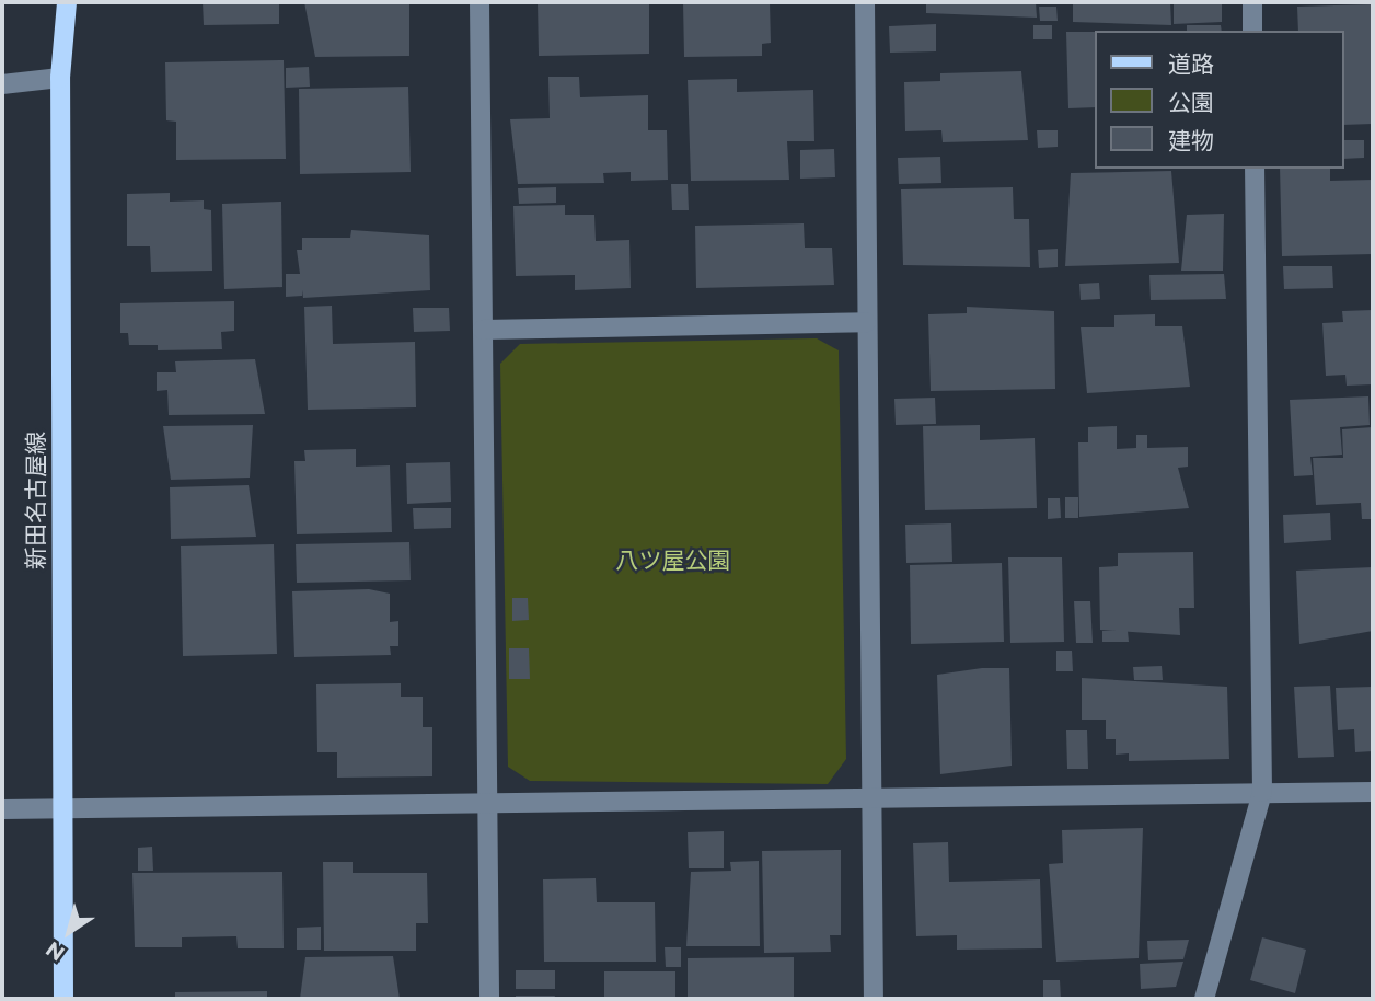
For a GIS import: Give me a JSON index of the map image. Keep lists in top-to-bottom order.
{
  "streets": {
    "main road": ["新田名古屋線"]
  },
  "parks": ["八ツ屋公園"],
  "legend": ["道路", "公園", "建物"],
  "north": "bottom left"
}
